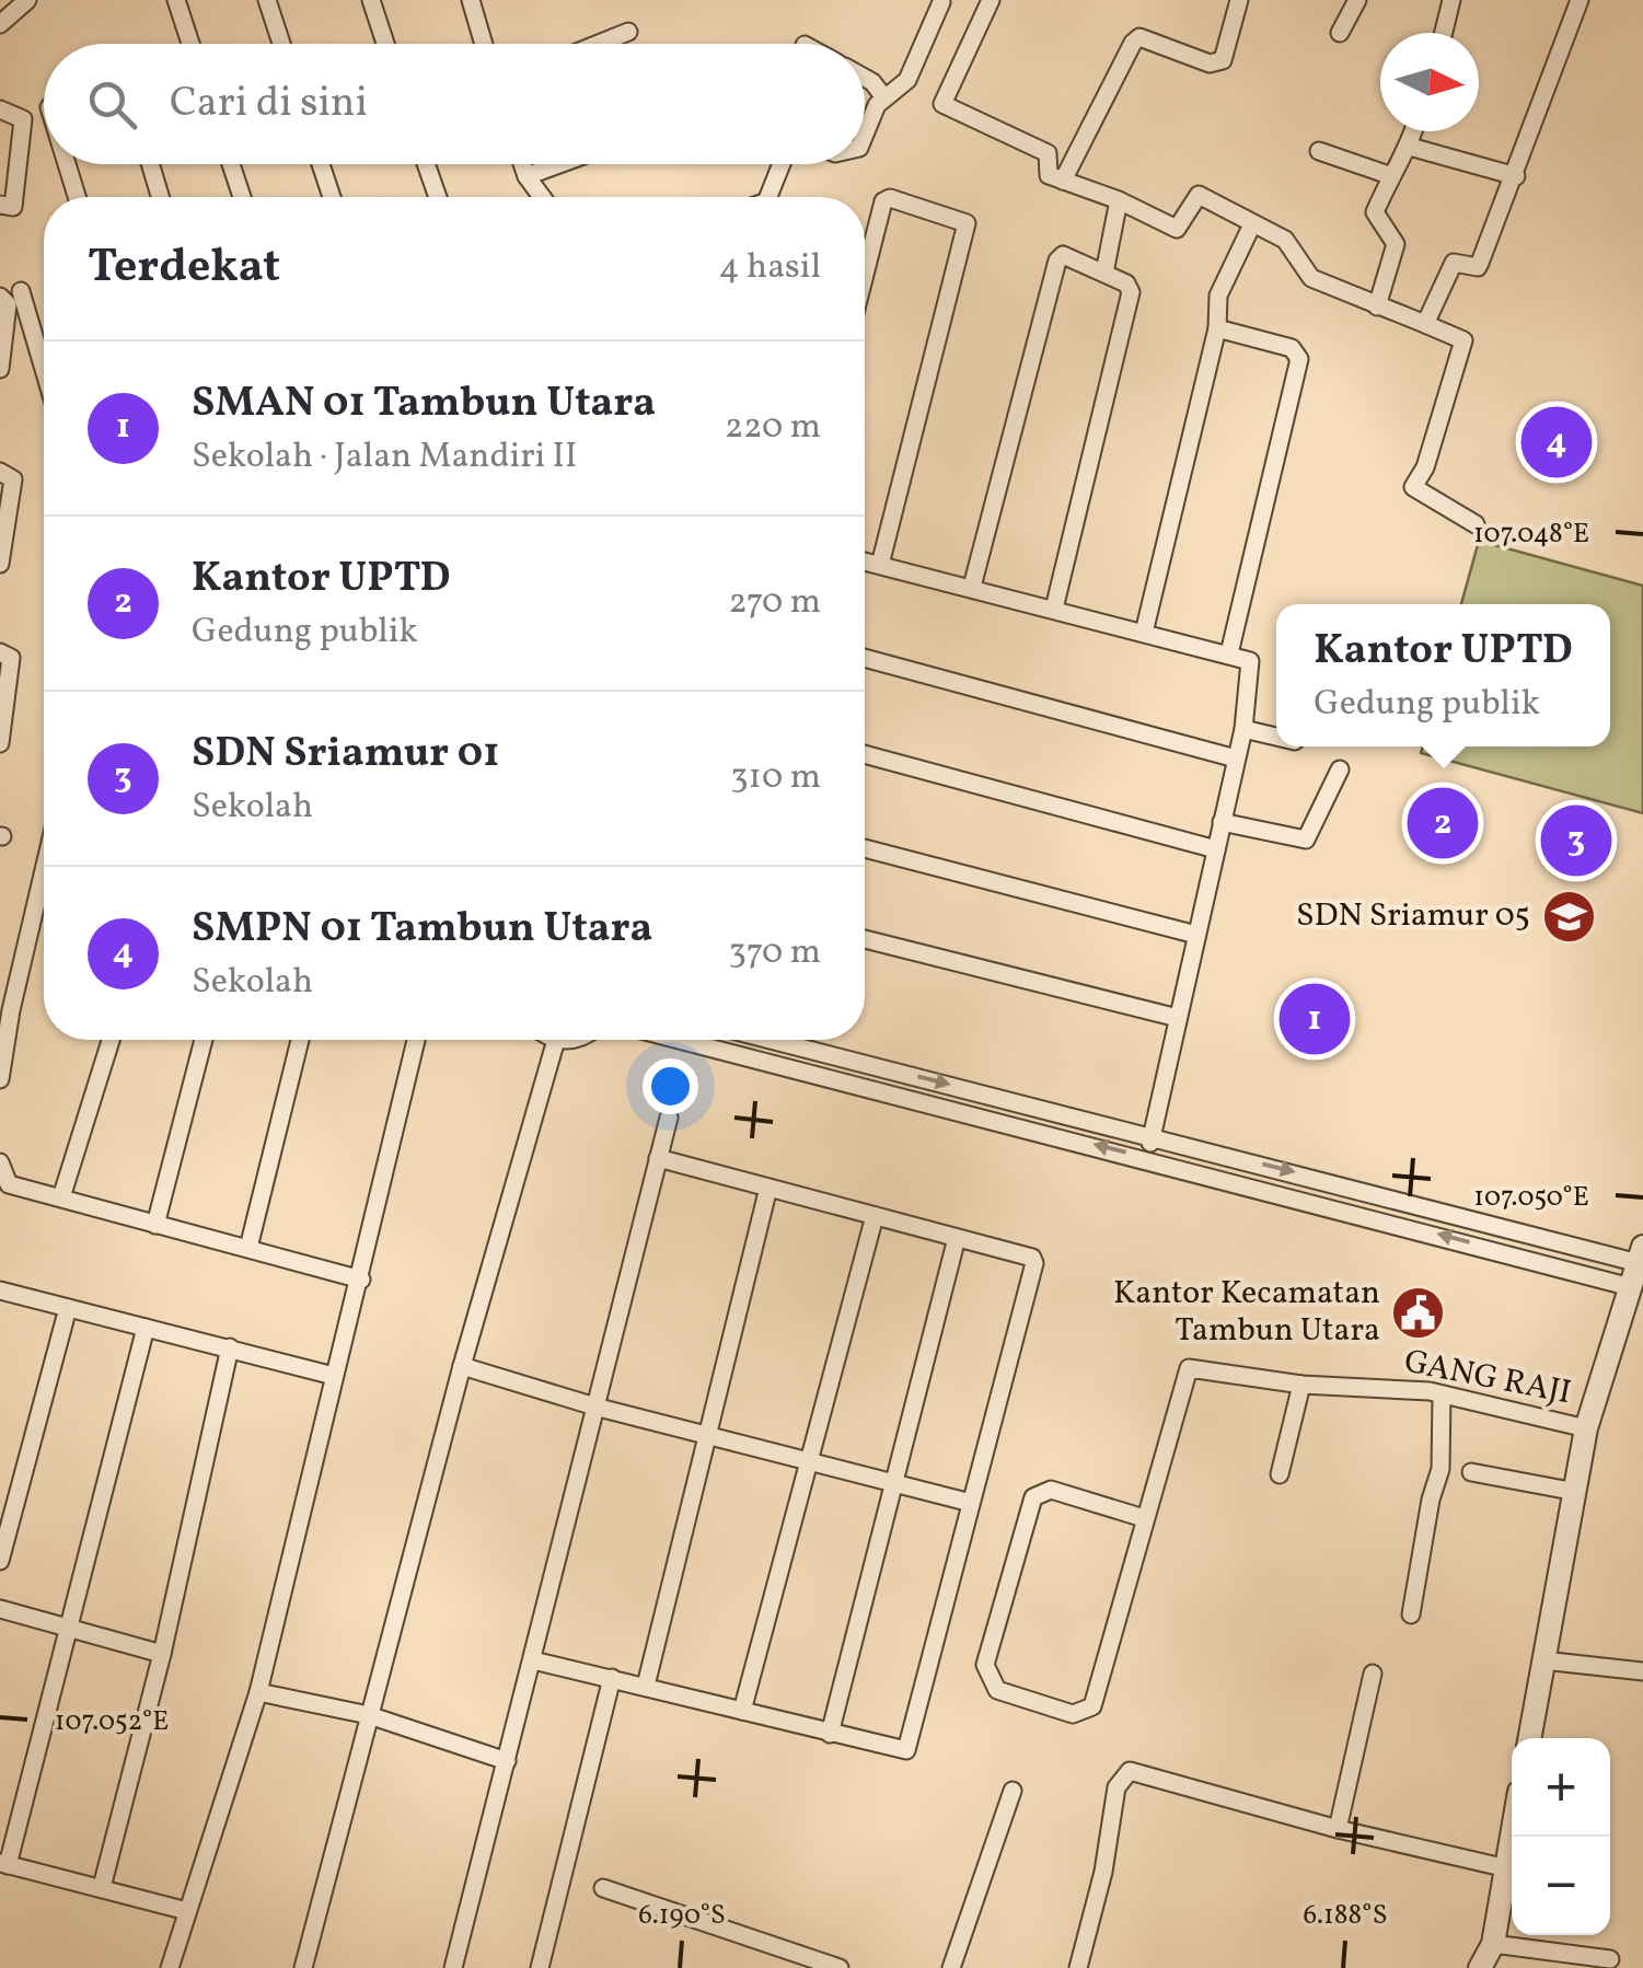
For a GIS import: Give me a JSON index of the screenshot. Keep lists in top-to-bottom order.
{
  "streets": {
    "street": ["GANG RAJI"]
  },
  "places": {
    "school or university": ["SDN Sriamur 05"],
    "public building": ["Kantor Kecamatan Tambun Utara"]
  },
  "north": "right",
  "page": {
    "search": "Cari di sini",
    "heading": ["Terdekat", "4 hasil"],
    "list": [
      {
        "mark": "1",
        "name": "SMAN 01 Tambun Utara",
        "note": "Sekolah · Jalan Mandiri II",
        "value": "220 m"
      },
      {
        "mark": "2",
        "name": "Kantor UPTD",
        "note": "Gedung publik",
        "value": "270 m"
      },
      {
        "mark": "3",
        "name": "SDN Sriamur 01",
        "note": "Sekolah",
        "value": "310 m"
      },
      {
        "mark": "4",
        "name": "SMPN 01 Tambun Utara",
        "note": "Sekolah",
        "value": "370 m"
      }
    ],
    "pins": [
      "4",
      "2",
      "3",
      "1"
    ],
    "popup": ["Kantor UPTD", "Gedung publik"],
    "map_buttons": ["+", "−"]
  },
  "coordinates": [
    "107.048°E",
    "107.050°E",
    "107.052°E",
    "6.190°S",
    "6.188°S"
  ]
}
